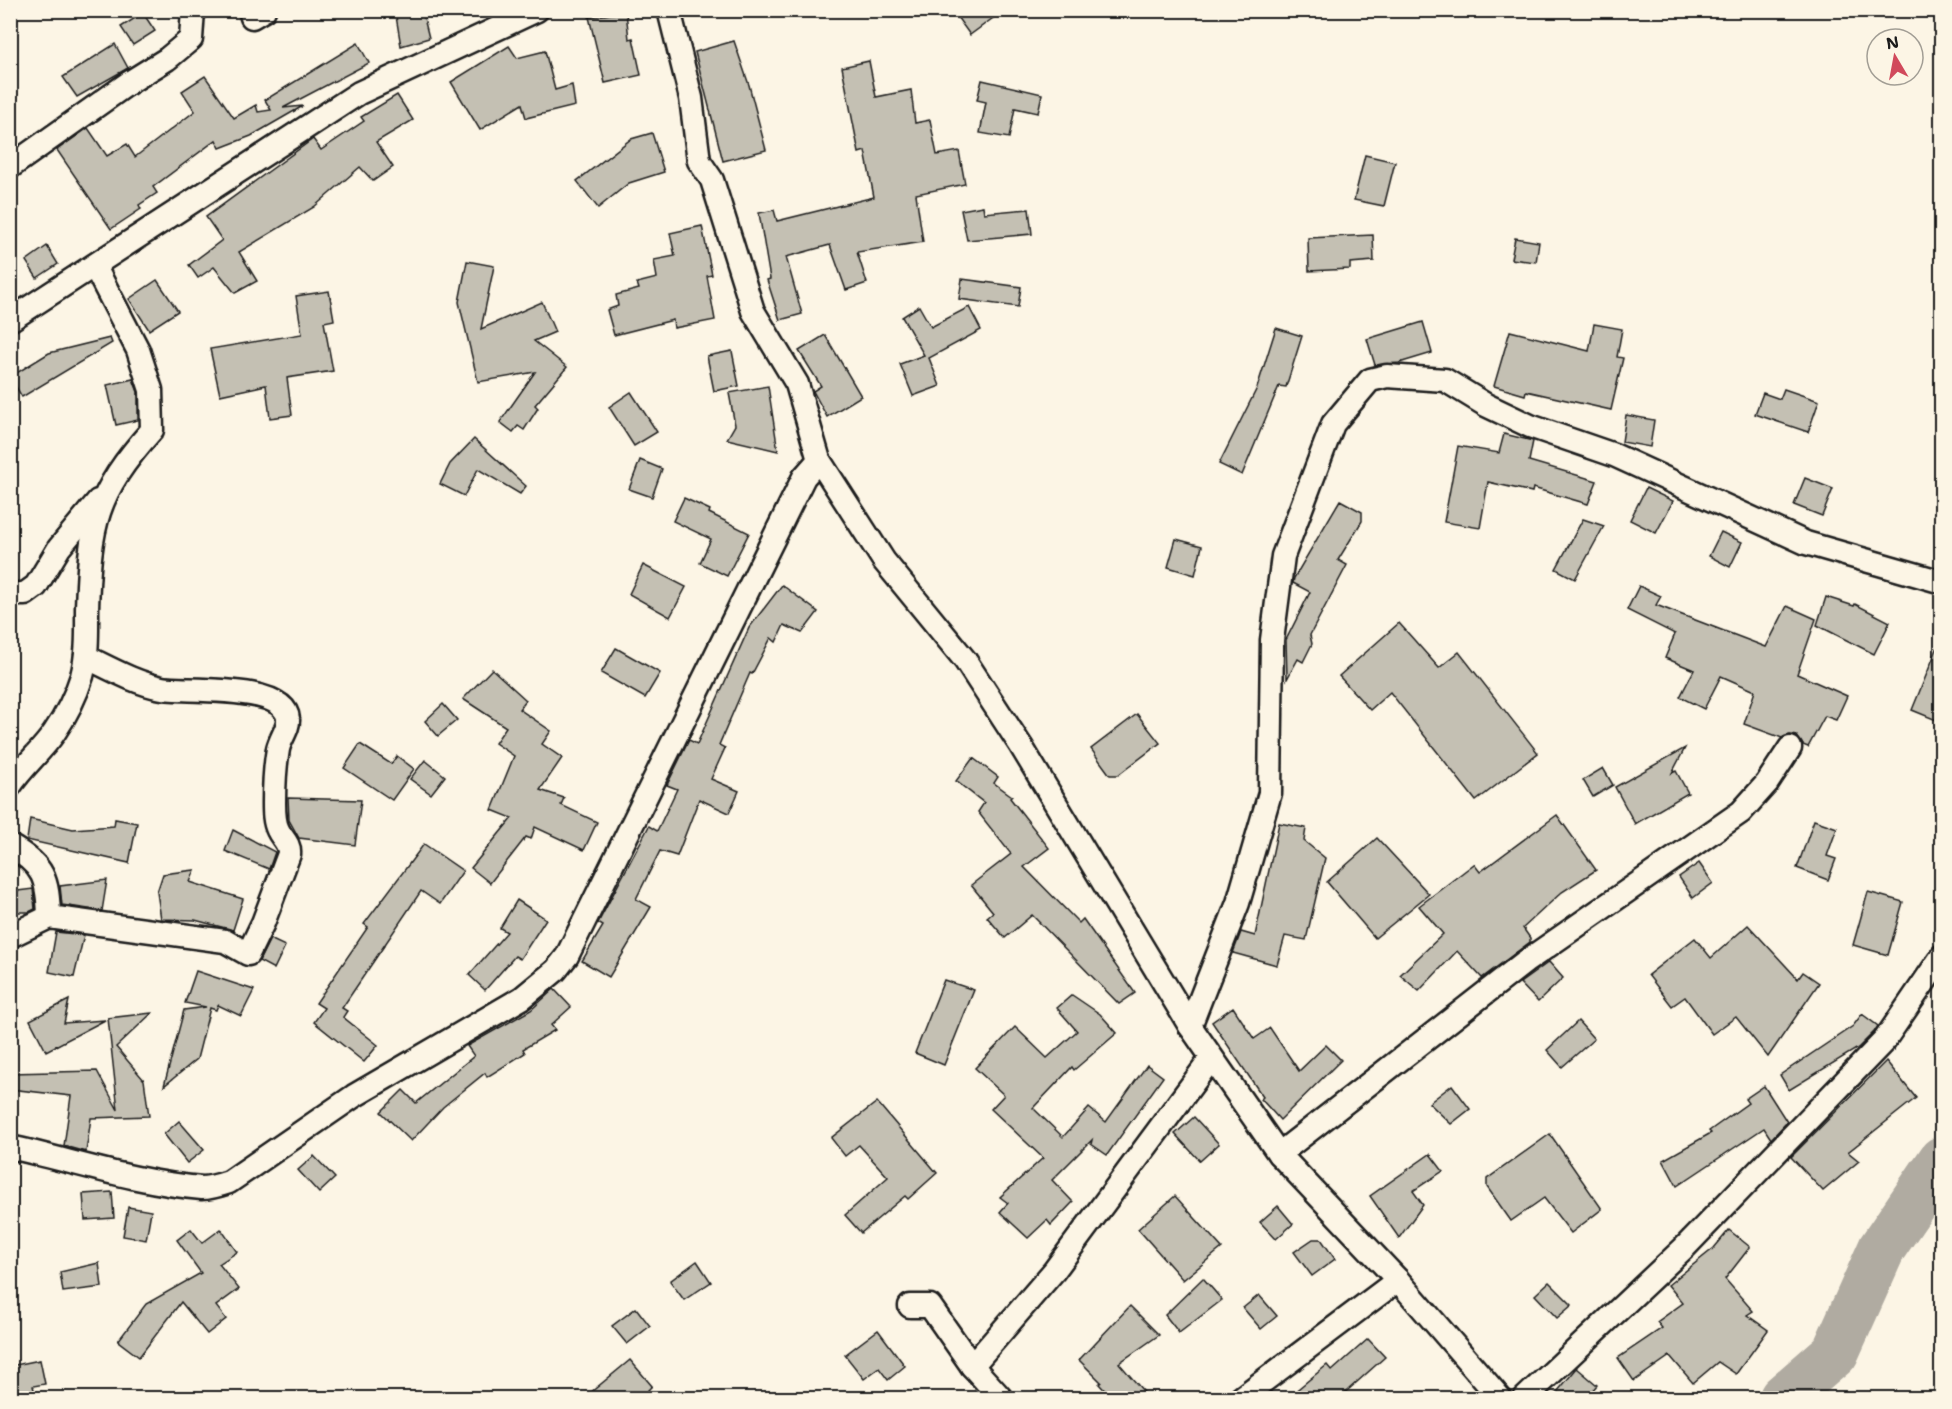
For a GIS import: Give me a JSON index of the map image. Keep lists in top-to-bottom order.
{
  "north": "top"
}
